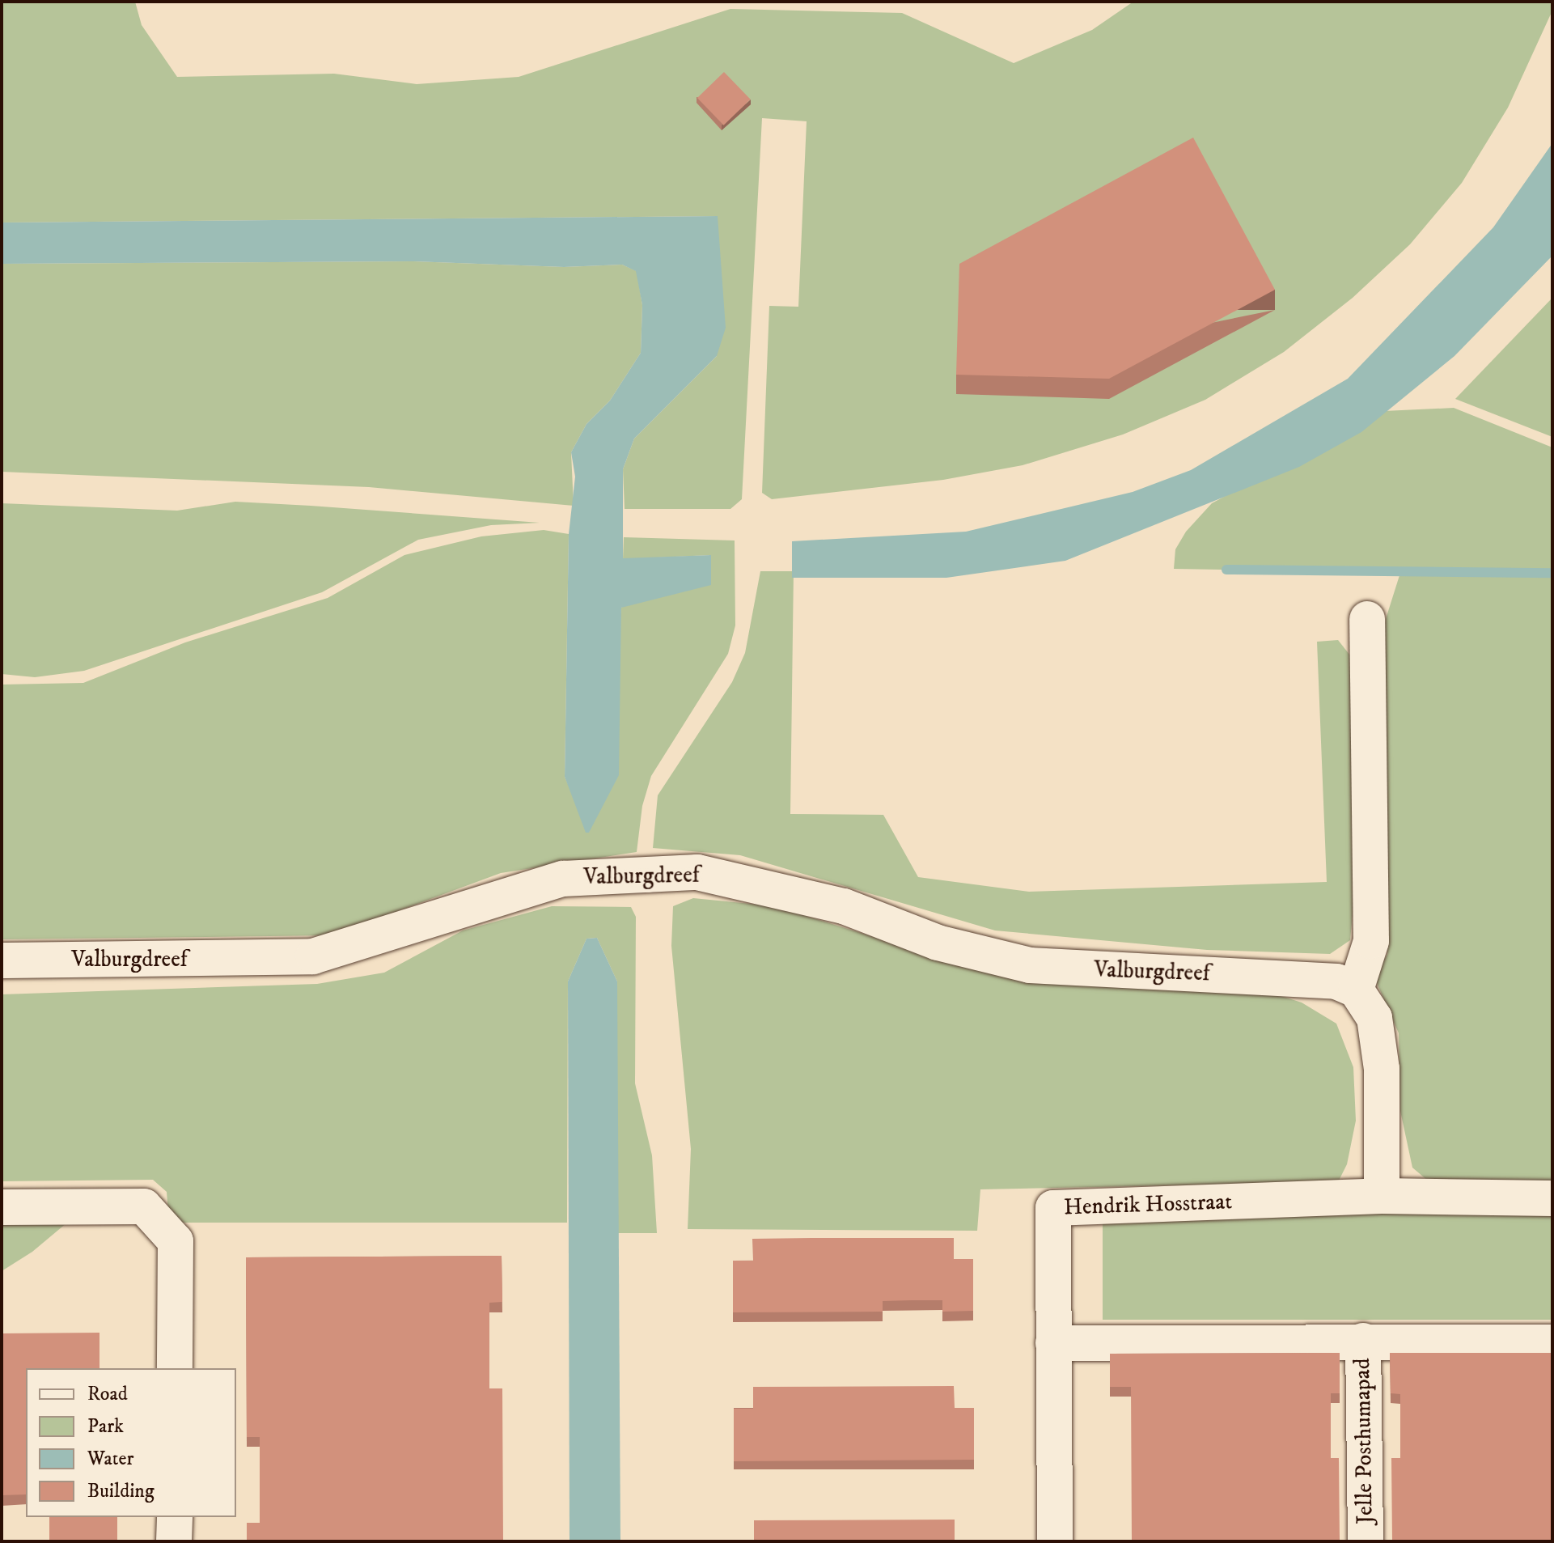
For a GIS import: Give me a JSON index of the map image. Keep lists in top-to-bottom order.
{
  "streets": {
    "street": ["Valburgdreef", "Hendrik Hosstraat", "Jelle Posthumapad"]
  },
  "legend": [
    "Road",
    "Park",
    "Water",
    "Building"
  ]
}
